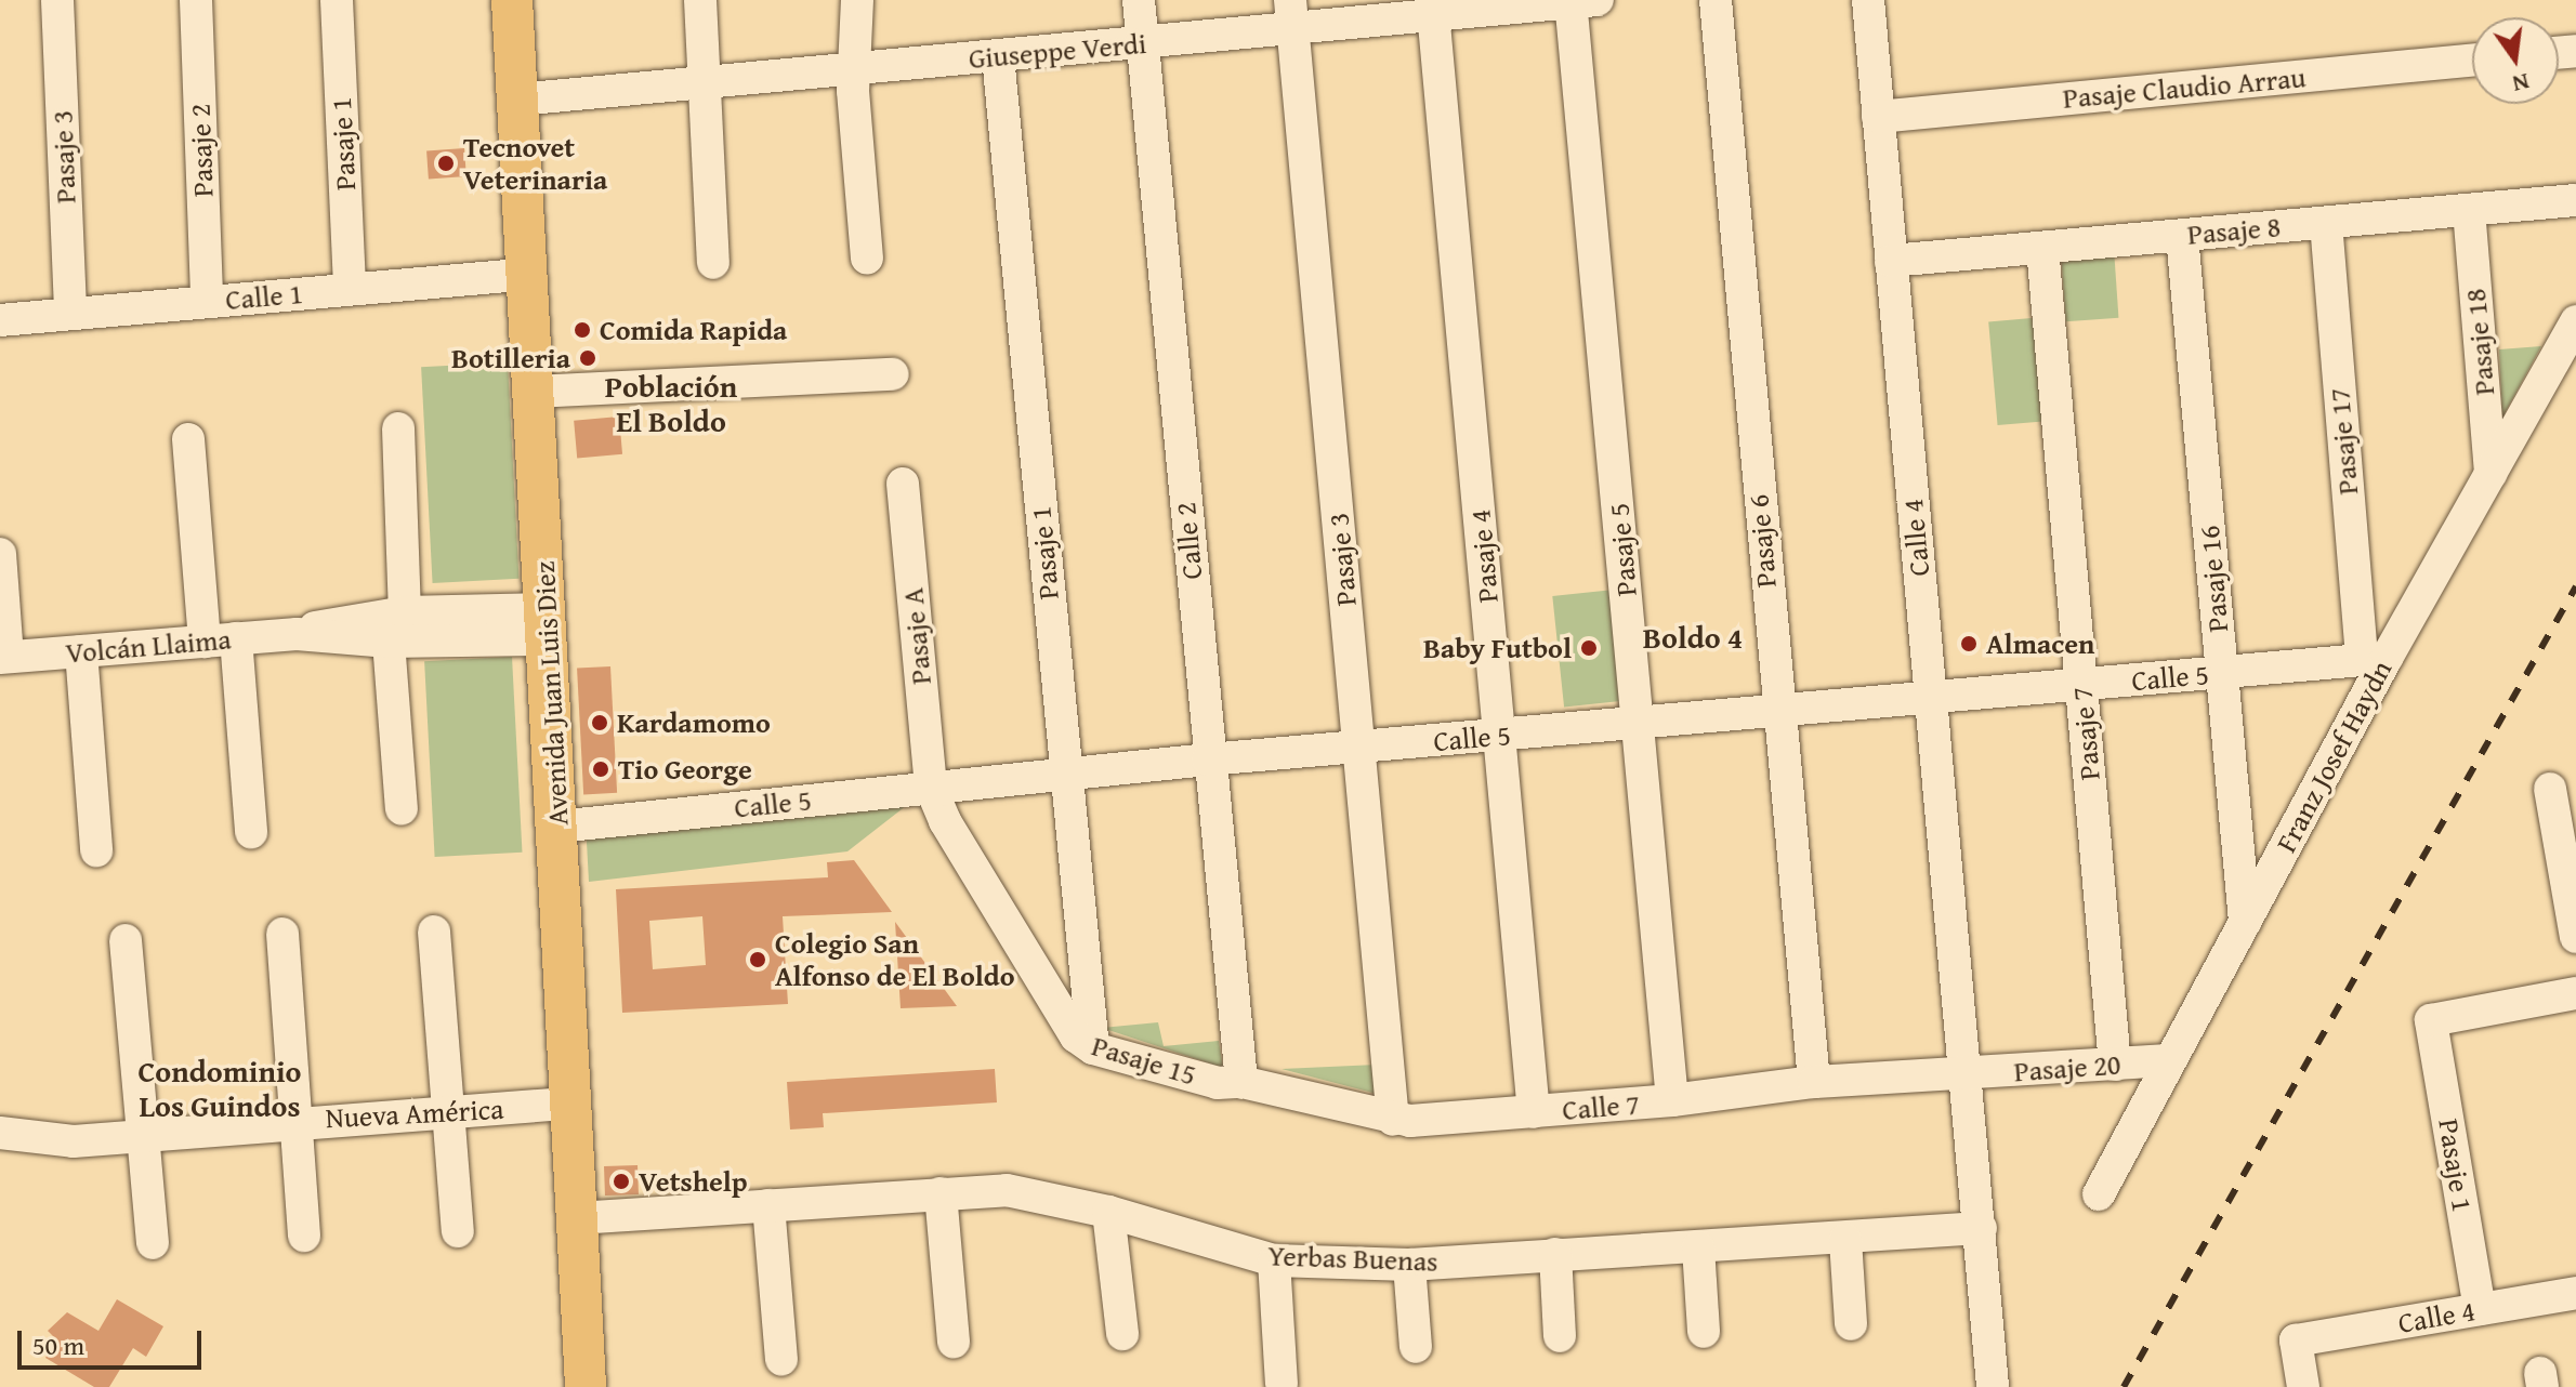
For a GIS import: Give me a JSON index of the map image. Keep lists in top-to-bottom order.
{
  "streets": {
    "main road": ["Avenida Juan Luis Diez"],
    "street": [
      "Giuseppe Verdi",
      "Pasaje Claudio Arrau",
      "Pasaje 1",
      "Pasaje 2",
      "Pasaje 3",
      "Pasaje 8",
      "Calle 1",
      "Pasaje 18",
      "Pasaje 17",
      "Calle 4",
      "Calle 2",
      "Pasaje 6",
      "Pasaje 5",
      "Pasaje 4",
      "Pasaje 16",
      "Pasaje A",
      "Volcán Llaima",
      "Calle 5",
      "Pasaje 7",
      "Franz Josef Haydn",
      "Pasaje 15",
      "Pasaje 20",
      "Calle 7",
      "Nueva América",
      "Yerbas Buenas"
    ]
  },
  "crossings": [
    ["Giuseppe Verdi", "Pasaje 1"],
    ["Giuseppe Verdi", "Pasaje 3"],
    ["Giuseppe Verdi", "Calle 2"],
    ["Giuseppe Verdi", "Pasaje 5"],
    ["Giuseppe Verdi", "Pasaje 4"],
    ["Giuseppe Verdi", "Avenida Juan Luis Diez"],
    ["Pasaje Claudio Arrau", "Calle 4"],
    ["Pasaje 1", "Calle 1"],
    ["Pasaje 1", "Calle 4"],
    ["Pasaje 1", "Calle 5"],
    ["Pasaje 1", "Pasaje 15"],
    ["Pasaje 2", "Calle 1"],
    ["Pasaje 3", "Calle 1"],
    ["Pasaje 3", "Calle 5"],
    ["Pasaje 3", "Calle 7"],
    ["Pasaje 8", "Pasaje 18"],
    ["Pasaje 8", "Pasaje 17"],
    ["Pasaje 8", "Calle 4"],
    ["Pasaje 8", "Pasaje 16"],
    ["Pasaje 8", "Pasaje 7"],
    ["Calle 1", "Avenida Juan Luis Diez"],
    ["Pasaje 18", "Franz Josef Haydn"],
    ["Pasaje 17", "Calle 5"],
    ["Pasaje 17", "Franz Josef Haydn"],
    ["Calle 4", "Calle 5"],
    ["Calle 4", "Pasaje 20"],
    ["Calle 4", "Calle 7"],
    ["Calle 4", "Yerbas Buenas"],
    ["Calle 2", "Calle 5"],
    ["Calle 2", "Pasaje 15"],
    ["Calle 2", "Calle 7"],
    ["Pasaje 6", "Calle 5"],
    ["Pasaje 6", "Calle 7"],
    ["Pasaje 5", "Calle 5"],
    ["Pasaje 5", "Calle 7"],
    ["Pasaje 4", "Calle 5"],
    ["Pasaje 4", "Calle 7"],
    ["Pasaje 16", "Calle 5"],
    ["Pasaje 16", "Franz Josef Haydn"],
    ["Pasaje A", "Calle 5"],
    ["Pasaje A", "Pasaje 15"],
    ["Volcán Llaima", "Avenida Juan Luis Diez"],
    ["Calle 5", "Avenida Juan Luis Diez"],
    ["Calle 5", "Pasaje 7"],
    ["Calle 5", "Franz Josef Haydn"],
    ["Calle 5", "Pasaje 15"],
    ["Avenida Juan Luis Diez", "Nueva América"],
    ["Avenida Juan Luis Diez", "Yerbas Buenas"],
    ["Pasaje 7", "Pasaje 20"],
    ["Franz Josef Haydn", "Pasaje 20"],
    ["Pasaje 15", "Calle 7"],
    ["Pasaje 20", "Calle 7"]
  ],
  "districts": ["Población El Boldo", "Boldo 4", "Condominio Los Guindos"],
  "places": [
    "Tecnovet Veterinaria",
    "Comida Rapida",
    "Botilleria",
    "Almacen",
    "Baby Futbol",
    "Kardamomo",
    "Tio George",
    "Colegio San Alfonso de El Boldo",
    "Vetshelp"
  ],
  "scale_bar": "50 m",
  "north": "bottom"
}
